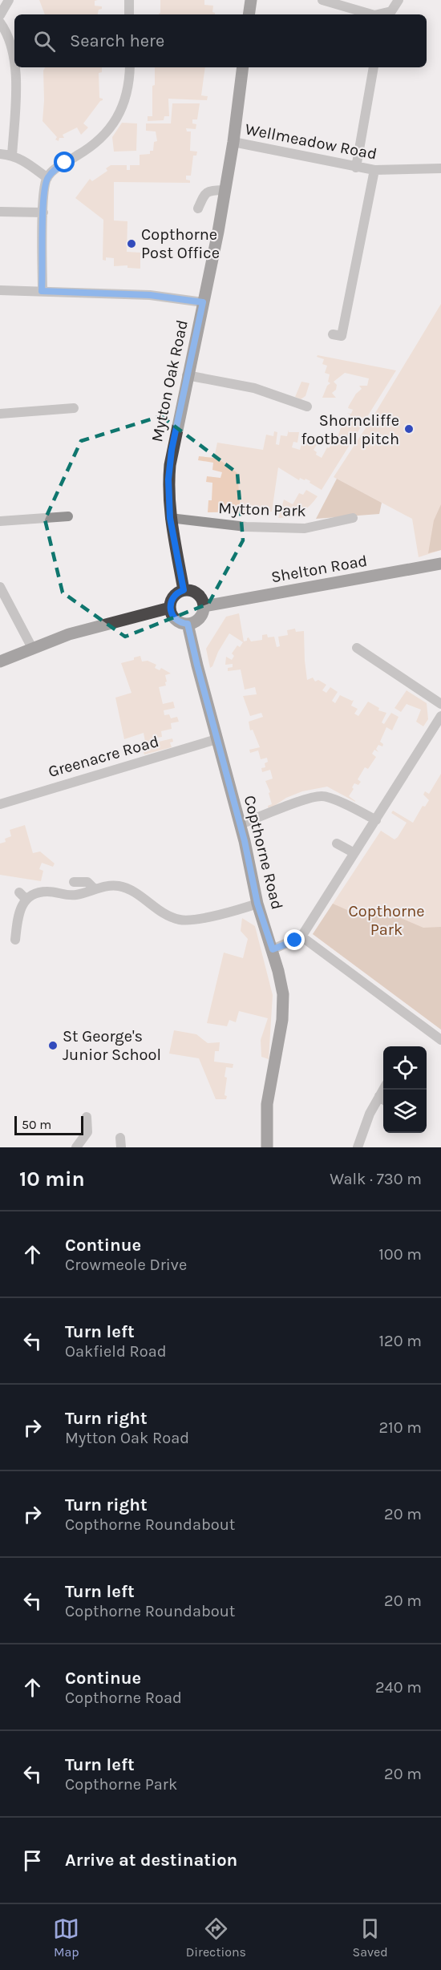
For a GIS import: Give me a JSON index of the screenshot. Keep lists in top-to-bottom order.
{
  "streets": {
    "main road": ["Mytton Oak Road", "Shelton Road", "Copthorne Road"],
    "street": ["Wellmeadow Road", "Mytton Park", "Greenacre Road"]
  },
  "crossings": [
    ["Wellmeadow Road", "Mytton Oak Road"],
    ["Mytton Oak Road", "Mytton Park"],
    ["Mytton Oak Road", "Shelton Road"],
    ["Mytton Oak Road", "Copthorne Road"],
    ["Shelton Road", "Copthorne Road"],
    ["Greenacre Road", "Copthorne Road"]
  ],
  "parks": ["Copthorne Park"],
  "places": ["Copthorne Post Office", "Shorncliffe football pitch", "St George's Junior School"],
  "scale_bar": "50 m",
  "page": {
    "search": "Search here",
    "scale": "50 m",
    "heading": ["10 min", "Walk · 730 m"],
    "list": [
      ["Continue", "Crowmeole Drive", "100 m"],
      ["Turn left", "Oakfield Road", "120 m"],
      ["Turn right", "Mytton Oak Road", "210 m"],
      ["Turn right", "Copthorne Roundabout", "20 m"],
      ["Turn left", "Copthorne Roundabout", "20 m"],
      ["Continue", "Copthorne Road", "240 m"],
      ["Turn left", "Copthorne Park", "20 m"],
      "Arrive at destination"
    ],
    "nav": ["Map", "Directions", "Saved"]
  }
}
